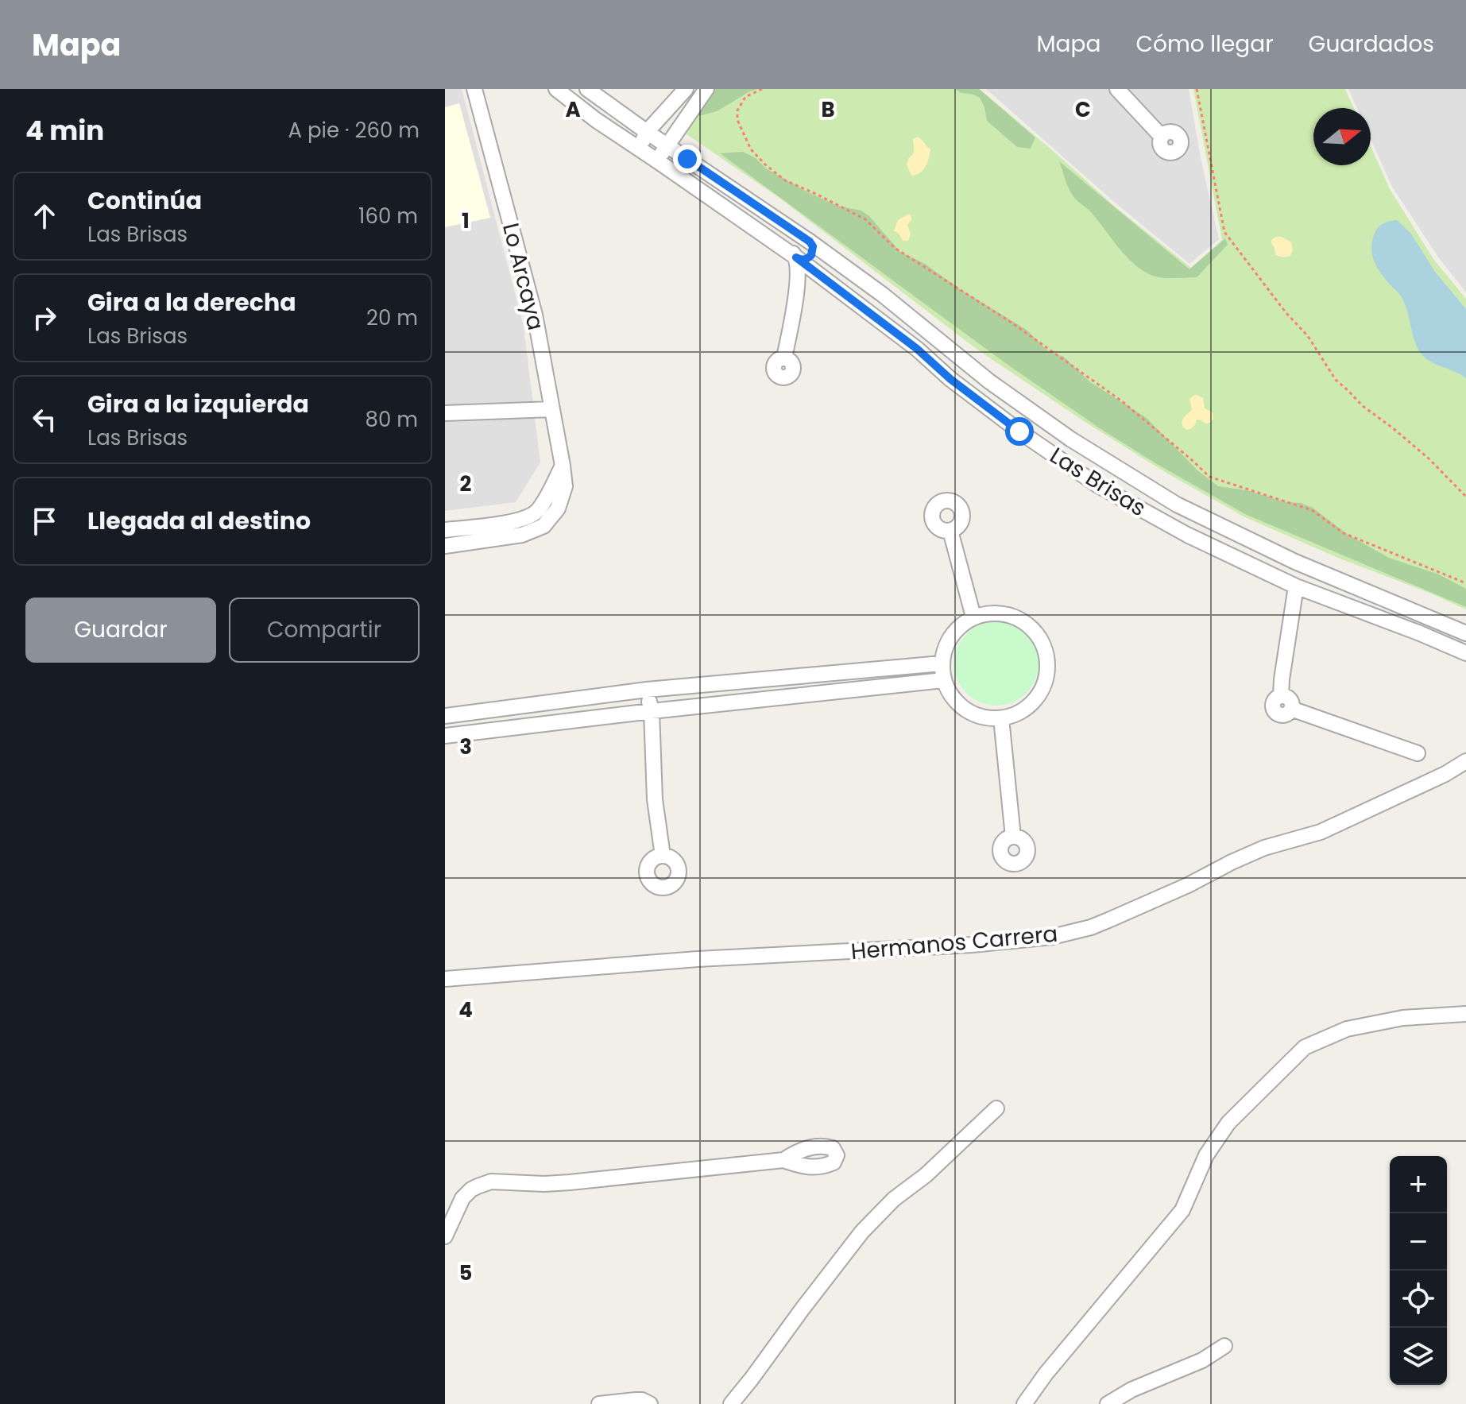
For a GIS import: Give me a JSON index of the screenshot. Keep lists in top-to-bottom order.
{
  "streets": {
    "street": ["Lo Arcaya", "Las Brisas", "Hermanos Carrera"]
  },
  "north": "right",
  "page": {
    "header": "Mapa",
    "nav": ["Mapa", "Cómo llegar", "Guardados"],
    "heading": ["4 min", "A pie · 260 m"],
    "list": [
      ["Continúa", "Las Brisas", "160 m"],
      ["Gira a la derecha", "Las Brisas", "20 m"],
      ["Gira a la izquierda", "Las Brisas", "80 m"],
      "Llegada al destino"
    ],
    "buttons": ["Guardar", "Compartir"],
    "map_buttons": ["+", "−"]
  },
  "grid": {
    "columns": ["A", "B", "C"],
    "rows": [
      "1",
      "2",
      "3",
      "4",
      "5"
    ]
  }
}
